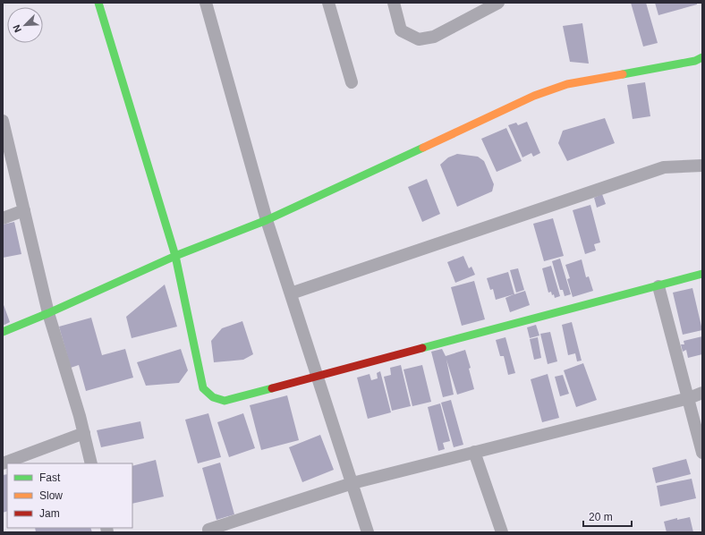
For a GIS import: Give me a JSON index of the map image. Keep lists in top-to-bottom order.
{
  "legend": ["Fast", "Slow", "Jam"],
  "scale_bar": "20 m",
  "north": "bottom left"
}
